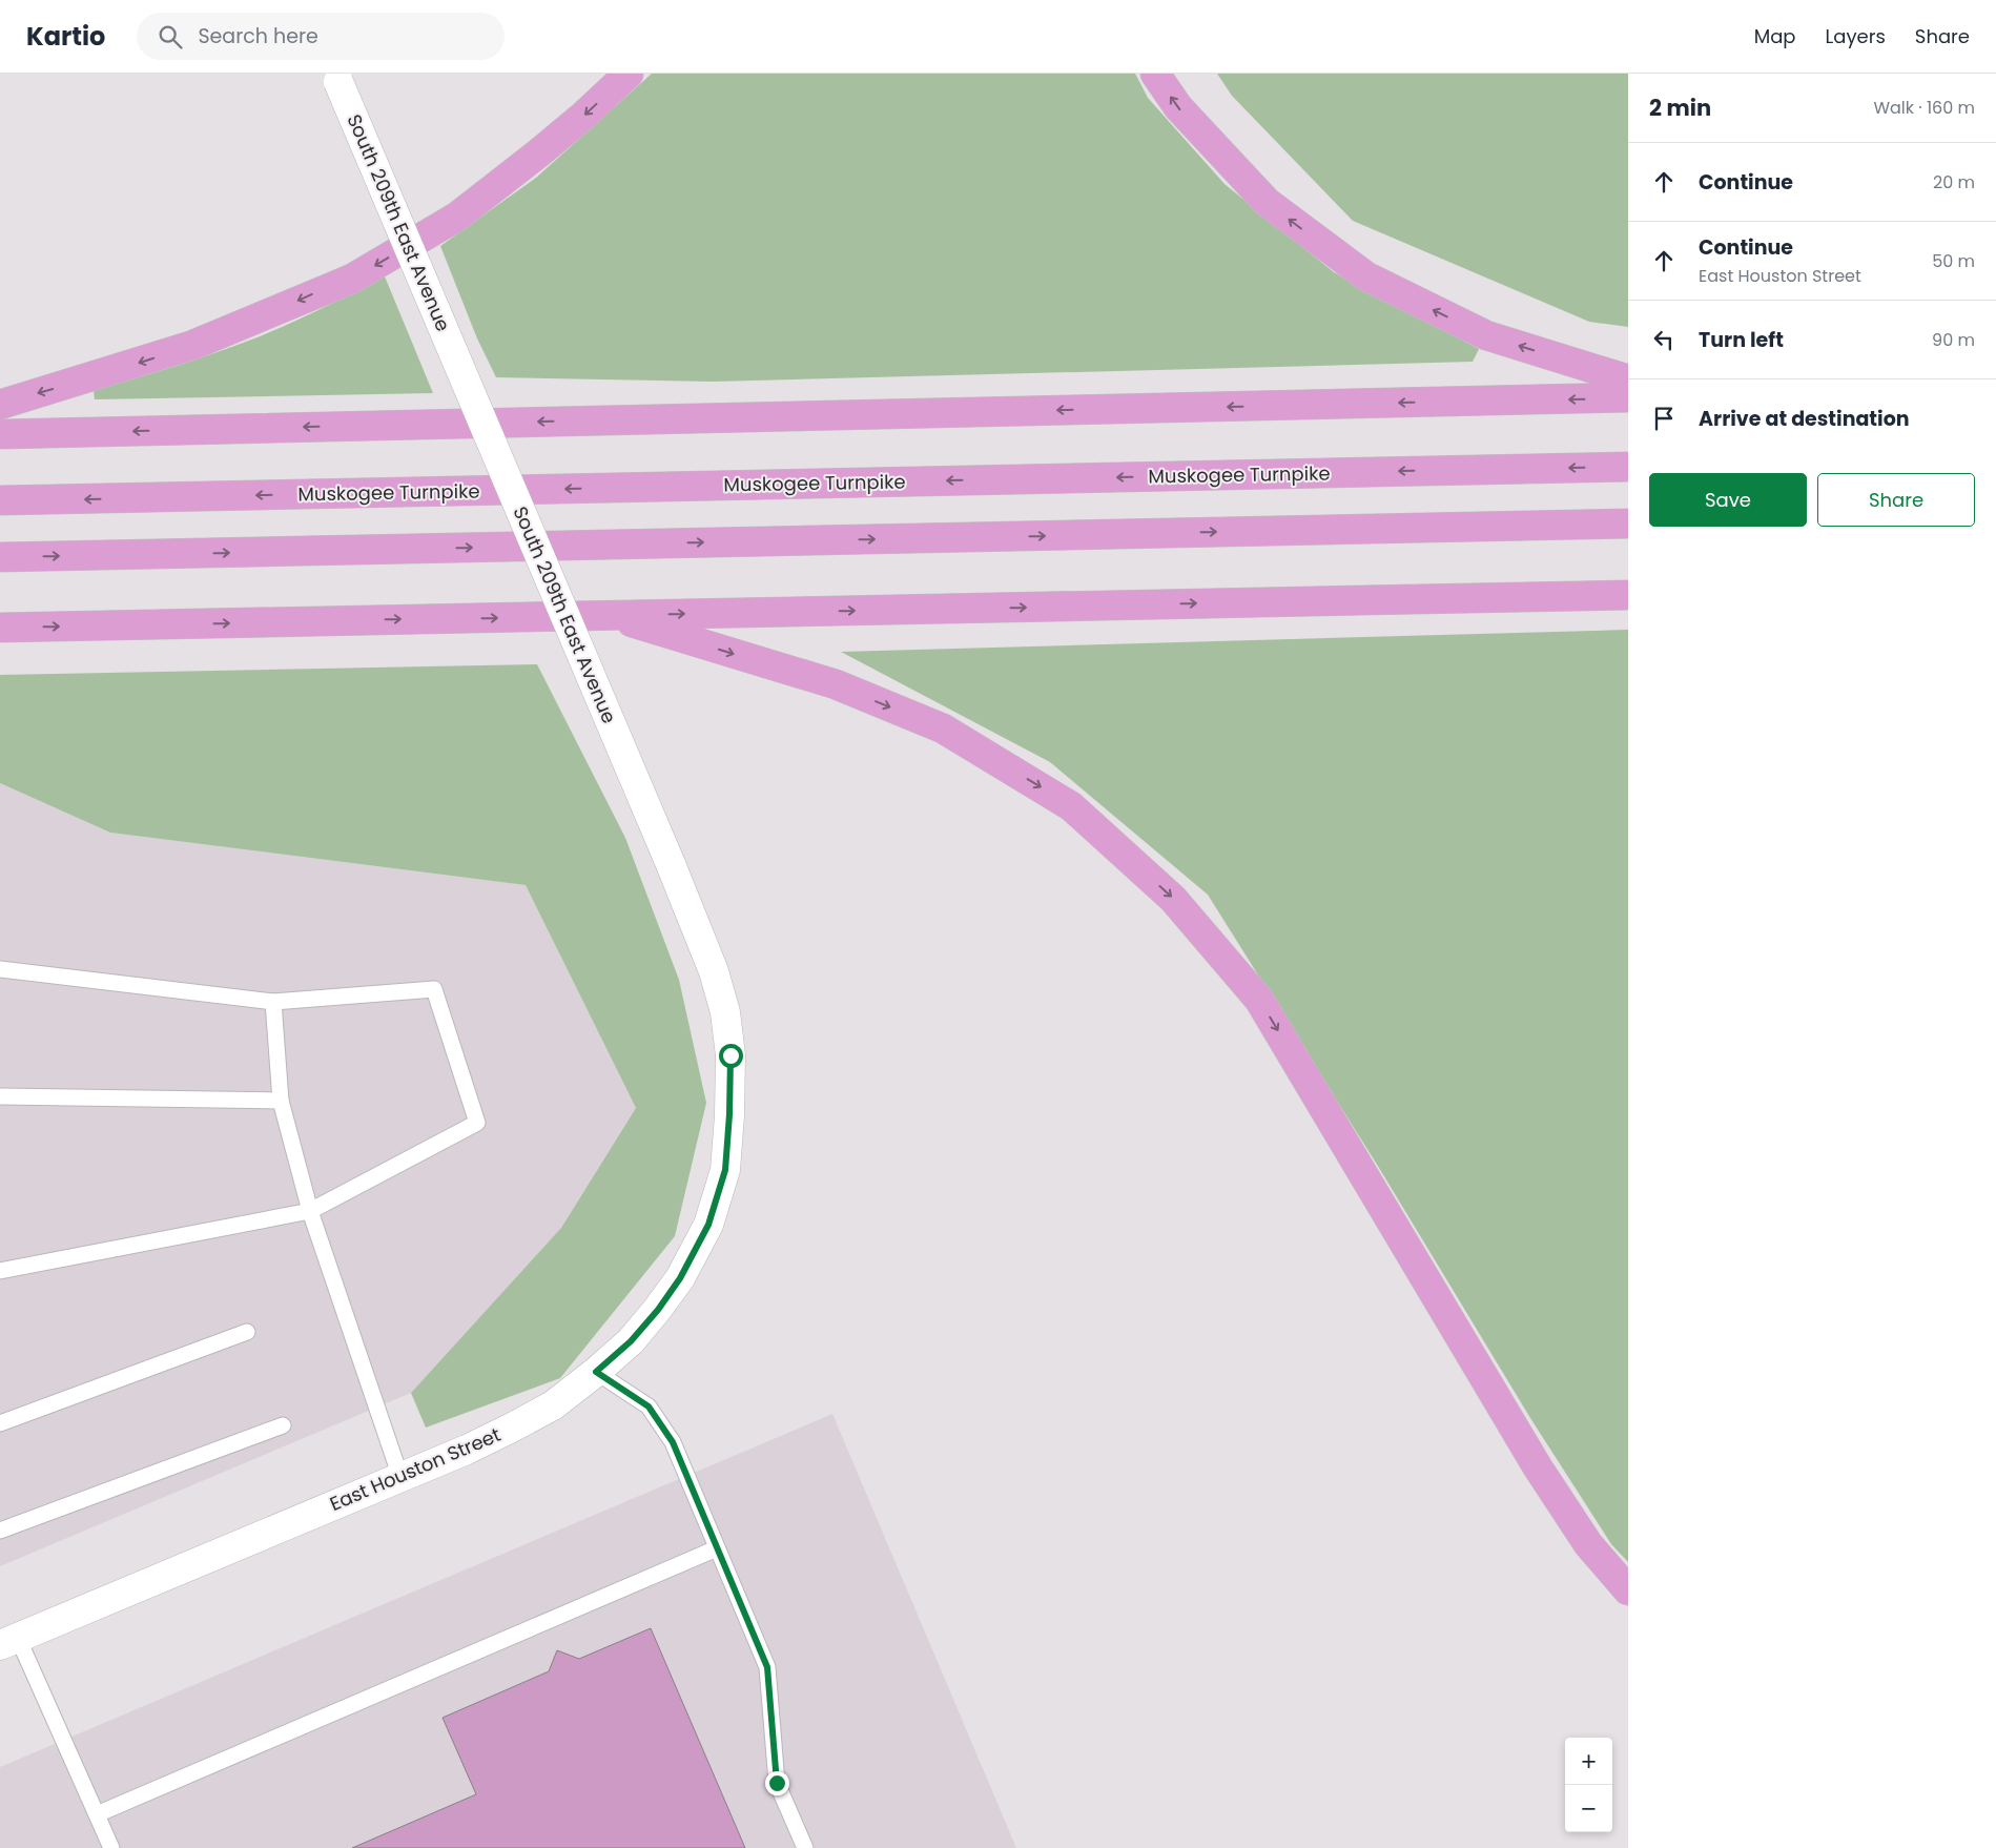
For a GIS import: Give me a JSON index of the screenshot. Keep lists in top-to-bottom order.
{
  "streets": {
    "highway": ["Muskogee Turnpike"],
    "street": ["South 209th East Avenue", "East Houston Street"]
  },
  "crossings": [
    ["South 209th East Avenue", "East Houston Street"]
  ],
  "page": {
    "header": "Kartio",
    "search": "Search here",
    "nav": ["Map", "Layers", "Share"],
    "heading": ["2 min", "Walk · 160 m"],
    "list": [
      ["Continue", "20 m"],
      ["Continue", "East Houston Street", "50 m"],
      ["Turn left", "90 m"],
      "Arrive at destination"
    ],
    "buttons": ["Save", "Share"],
    "map_buttons": ["+", "−"]
  }
}
